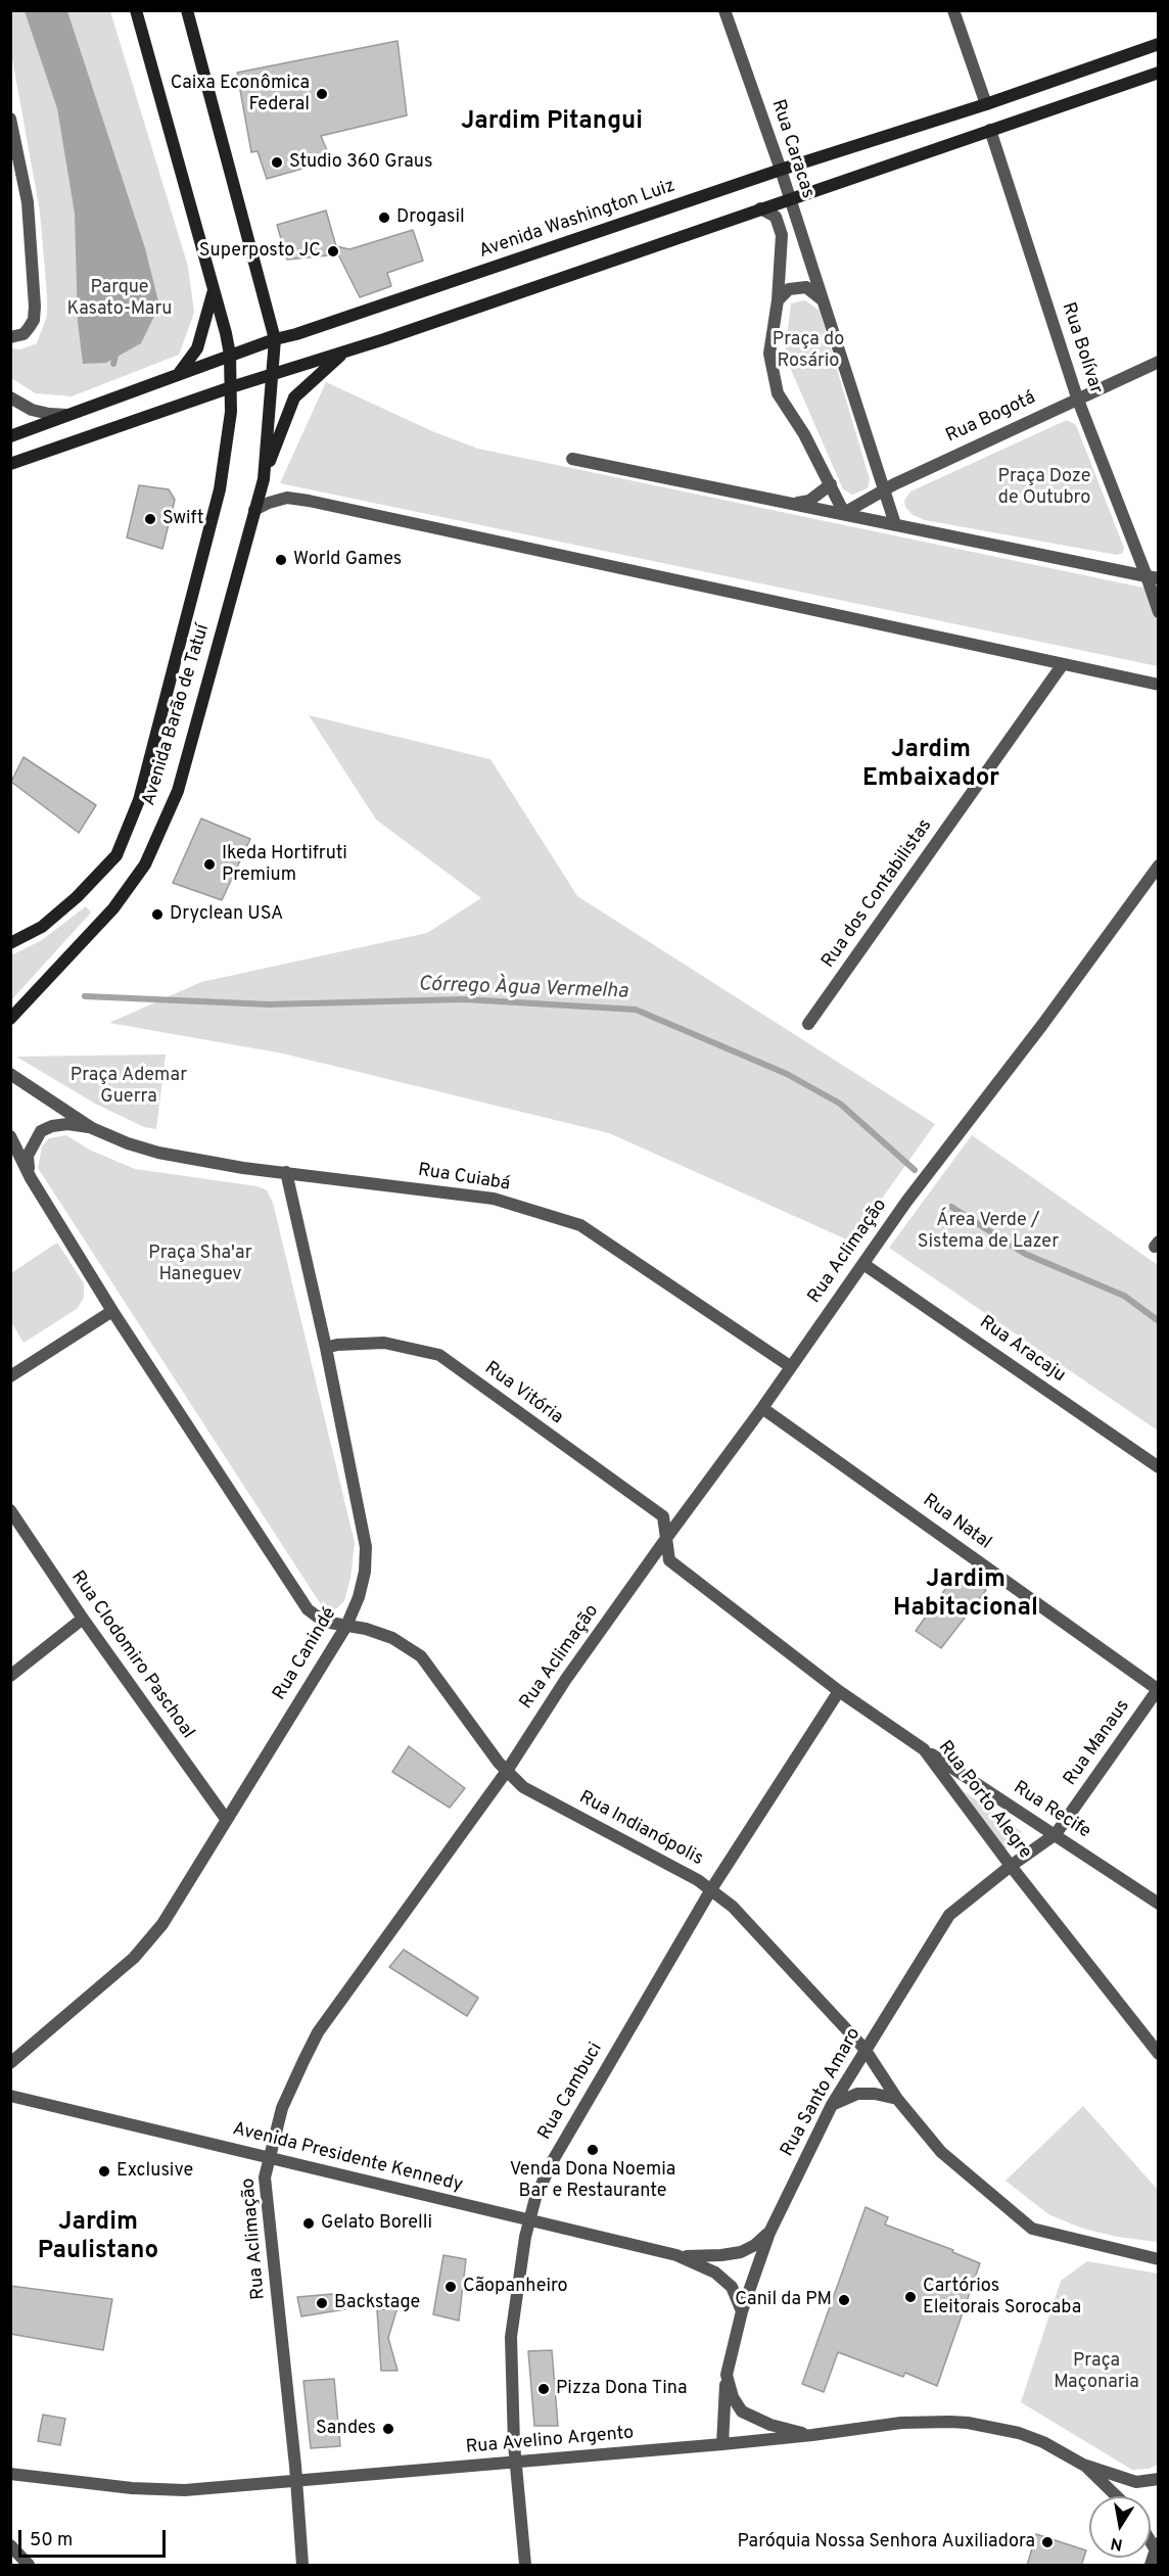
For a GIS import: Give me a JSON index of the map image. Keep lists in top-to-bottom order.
{
  "streets": {
    "main road": ["Avenida Washington Luiz", "Avenida Barão de Tatuí"],
    "street": [
      "Rua Caracas",
      "Rua Bolívar",
      "Rua Bogotá",
      "Rua dos Contabilistas",
      "Rua Cuiabá",
      "Rua Aclimação",
      "Rua Aracaju",
      "Rua Vitória",
      "Rua Natal",
      "Rua Canindé",
      "Rua Clodomiro Paschoal",
      "Rua Manaus",
      "Rua Porto Alegre",
      "Rua Recife",
      "Rua Indianópolis",
      "Rua Cambuci",
      "Rua Santo Amaro",
      "Avenida Presidente Kennedy",
      "Rua Avelino Argento"
    ]
  },
  "crossings": [
    ["Rua Caracas", "Avenida Washington Luiz"],
    ["Rua Caracas", "Rua Bogotá"],
    ["Avenida Washington Luiz", "Avenida Barão de Tatuí"],
    ["Rua Bolívar", "Rua Bogotá"],
    ["Rua Cuiabá", "Rua Aclimação"],
    ["Rua Cuiabá", "Rua Canindé"],
    ["Rua Cuiabá", "Rua Indianópolis"],
    ["Rua Aclimação", "Rua Aracaju"],
    ["Rua Aclimação", "Rua Vitória"],
    ["Rua Aclimação", "Rua Natal"],
    ["Rua Aclimação", "Rua Porto Alegre"],
    ["Rua Aclimação", "Rua Indianópolis"],
    ["Rua Aclimação", "Avenida Presidente Kennedy"],
    ["Rua Aclimação", "Rua Avelino Argento"],
    ["Rua Vitória", "Rua Canindé"],
    ["Rua Vitória", "Rua Porto Alegre"],
    ["Rua Natal", "Rua Manaus"],
    ["Rua Canindé", "Rua Clodomiro Paschoal"],
    ["Rua Canindé", "Rua Indianópolis"],
    ["Rua Manaus", "Rua Porto Alegre"],
    ["Rua Manaus", "Rua Recife"],
    ["Rua Manaus", "Rua Santo Amaro"],
    ["Rua Porto Alegre", "Rua Recife"],
    ["Rua Porto Alegre", "Rua Cambuci"],
    ["Rua Porto Alegre", "Rua Santo Amaro"],
    ["Rua Indianópolis", "Rua Cambuci"],
    ["Rua Indianópolis", "Rua Santo Amaro"],
    ["Rua Cambuci", "Avenida Presidente Kennedy"],
    ["Rua Cambuci", "Rua Avelino Argento"],
    ["Rua Santo Amaro", "Avenida Presidente Kennedy"],
    ["Rua Santo Amaro", "Rua Avelino Argento"]
  ],
  "districts": [
    "Jardim Pitangui",
    "Jardim Embaixador",
    "Jardim Habitacional",
    "Jardim Paulistano"
  ],
  "water": ["Córrego Àgua Vermelha"],
  "parks": [
    "Parque Kasato-Maru",
    "Praça do Rosário",
    "Praça Doze de Outubro",
    "Praça Ademar Guerra",
    "Área Verde / Sistema de Lazer",
    "Praça Sha'ar Haneguev",
    "Praça Maçonaria"
  ],
  "places": [
    "Caixa Econômica Federal",
    "Studio 360 Graus",
    "Drogasil",
    "Superposto JC",
    "Swift",
    "World Games",
    "Ikeda Hortifruti Premium",
    "Dryclean USA",
    "Venda Dona Noemia Bar e Restaurante",
    "Exclusive",
    "Gelato Borelli",
    "Cãopanheiro",
    "Cartórios Eleitorais Sorocaba",
    "Canil da PM",
    "Backstage",
    "Pizza Dona Tina",
    "Sandes",
    "Paróquia Nossa Senhora Auxiliadora"
  ],
  "scale_bar": "50 m",
  "north": "bottom"
}
